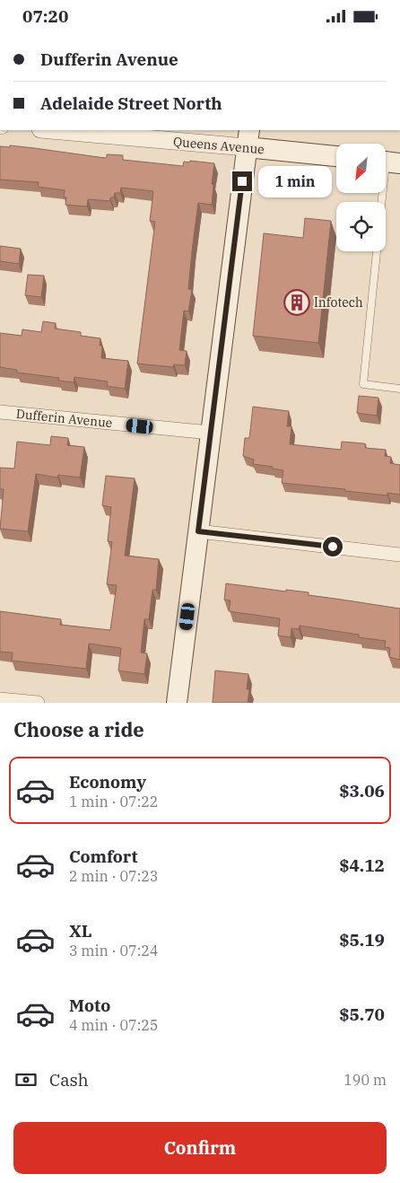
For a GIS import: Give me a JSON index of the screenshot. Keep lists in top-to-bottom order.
{
  "streets": {
    "main road": ["Queens Avenue"],
    "street": ["Dufferin Avenue"]
  },
  "places": {
    "building": ["Infotech"]
  },
  "north": "bottom left",
  "page": {
    "status": "07:20",
    "banner": ["Dufferin Avenue", "Adelaide Street North"],
    "bubble": "1 min",
    "heading": "Choose a ride",
    "list": [
      {
        "name": "Economy",
        "note": "1 min · 07:22",
        "value": "$3.06"
      },
      {
        "name": "Comfort",
        "note": "2 min · 07:23",
        "value": "$4.12"
      },
      {
        "name": "XL",
        "note": "3 min · 07:24",
        "value": "$5.19"
      },
      {
        "name": "Moto",
        "note": "4 min · 07:25",
        "value": "$5.70"
      }
    ],
    "pay": ["Cash", "190 m"],
    "buttons": "Confirm"
  }
}
